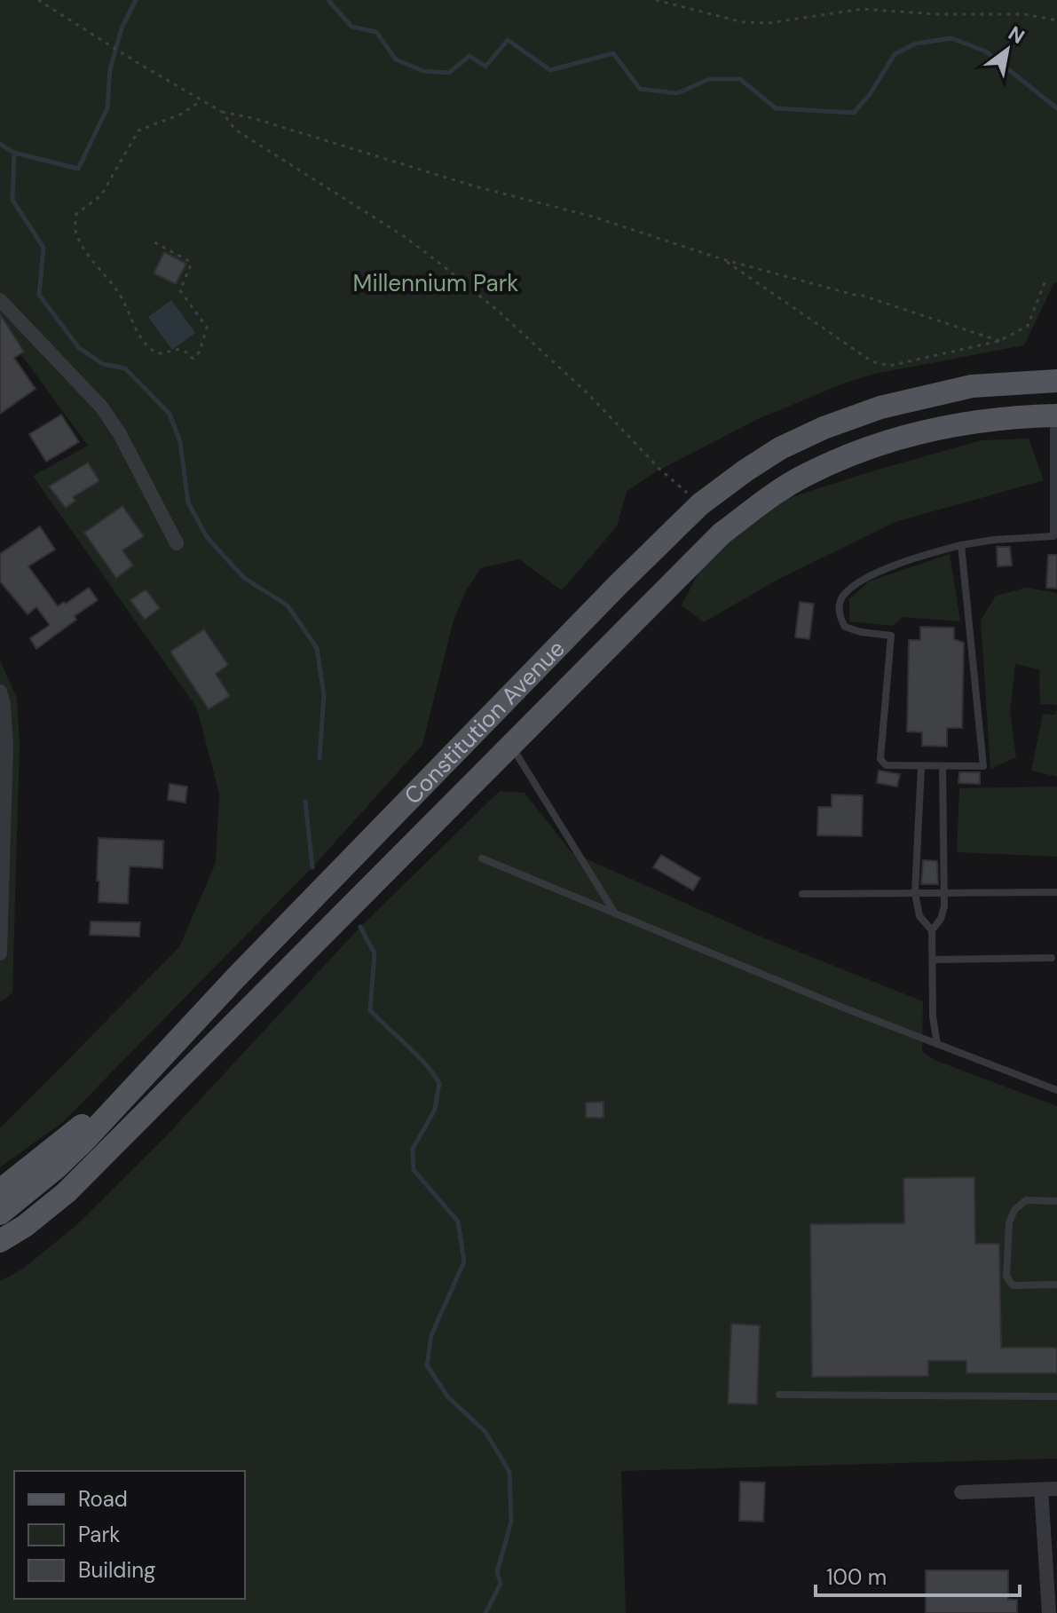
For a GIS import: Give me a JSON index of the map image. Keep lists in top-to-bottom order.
{
  "streets": {
    "main road": ["Constitution Avenue"]
  },
  "parks": ["Millennium Park"],
  "legend": ["Road", "Park", "Building"],
  "scale_bar": "100 m",
  "north": "top right"
}
